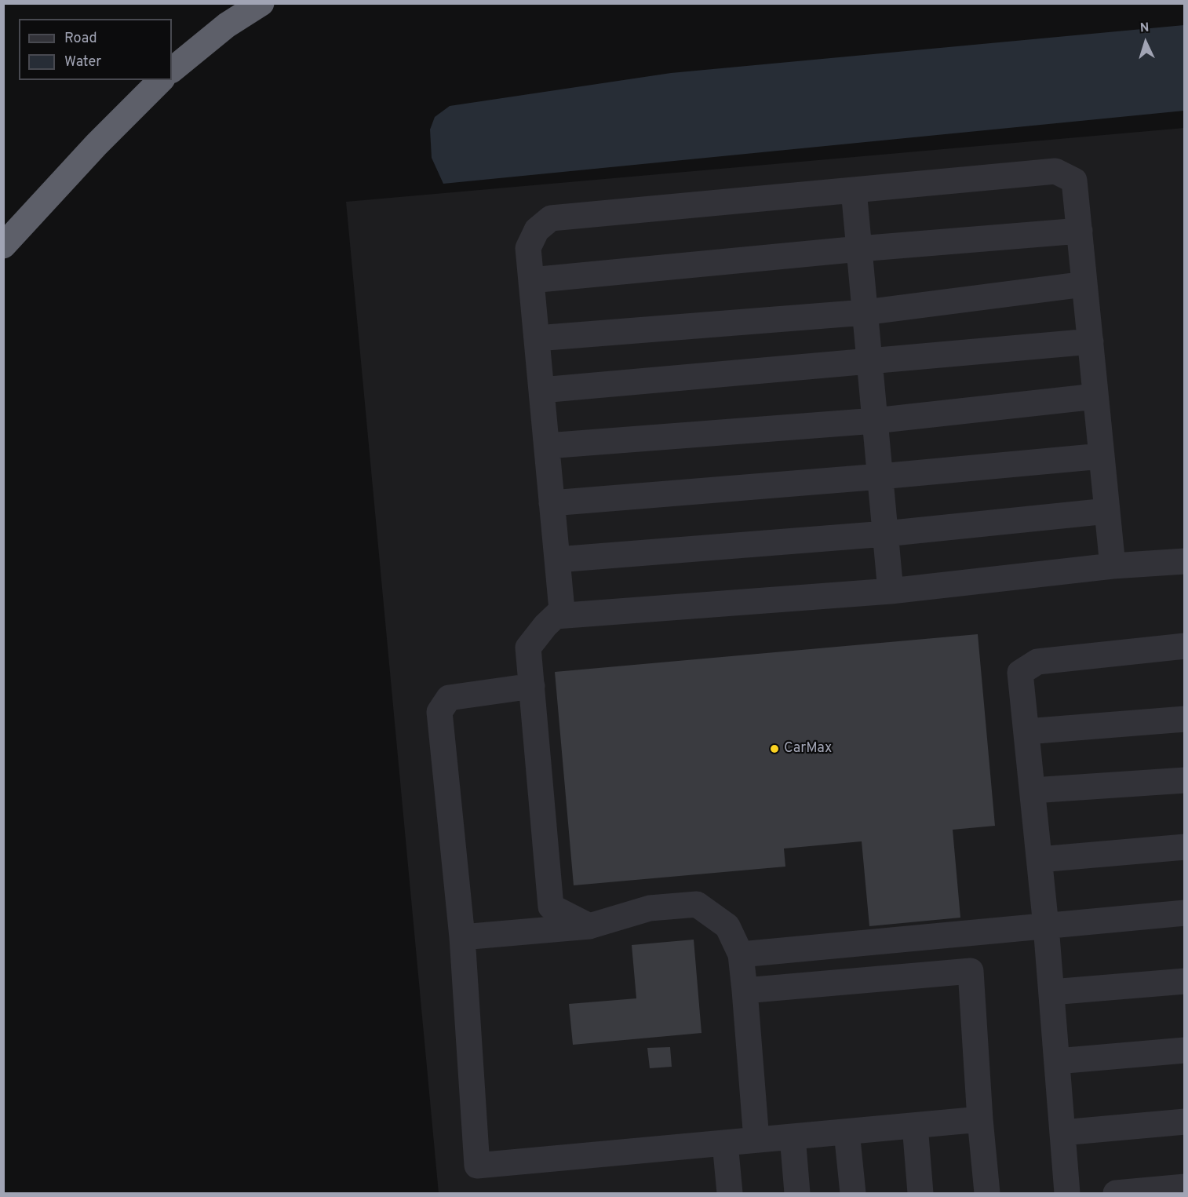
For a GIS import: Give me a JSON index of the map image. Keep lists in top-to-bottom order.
{
  "places": ["CarMax"],
  "legend": ["Road", "Water"],
  "north": "top"
}
